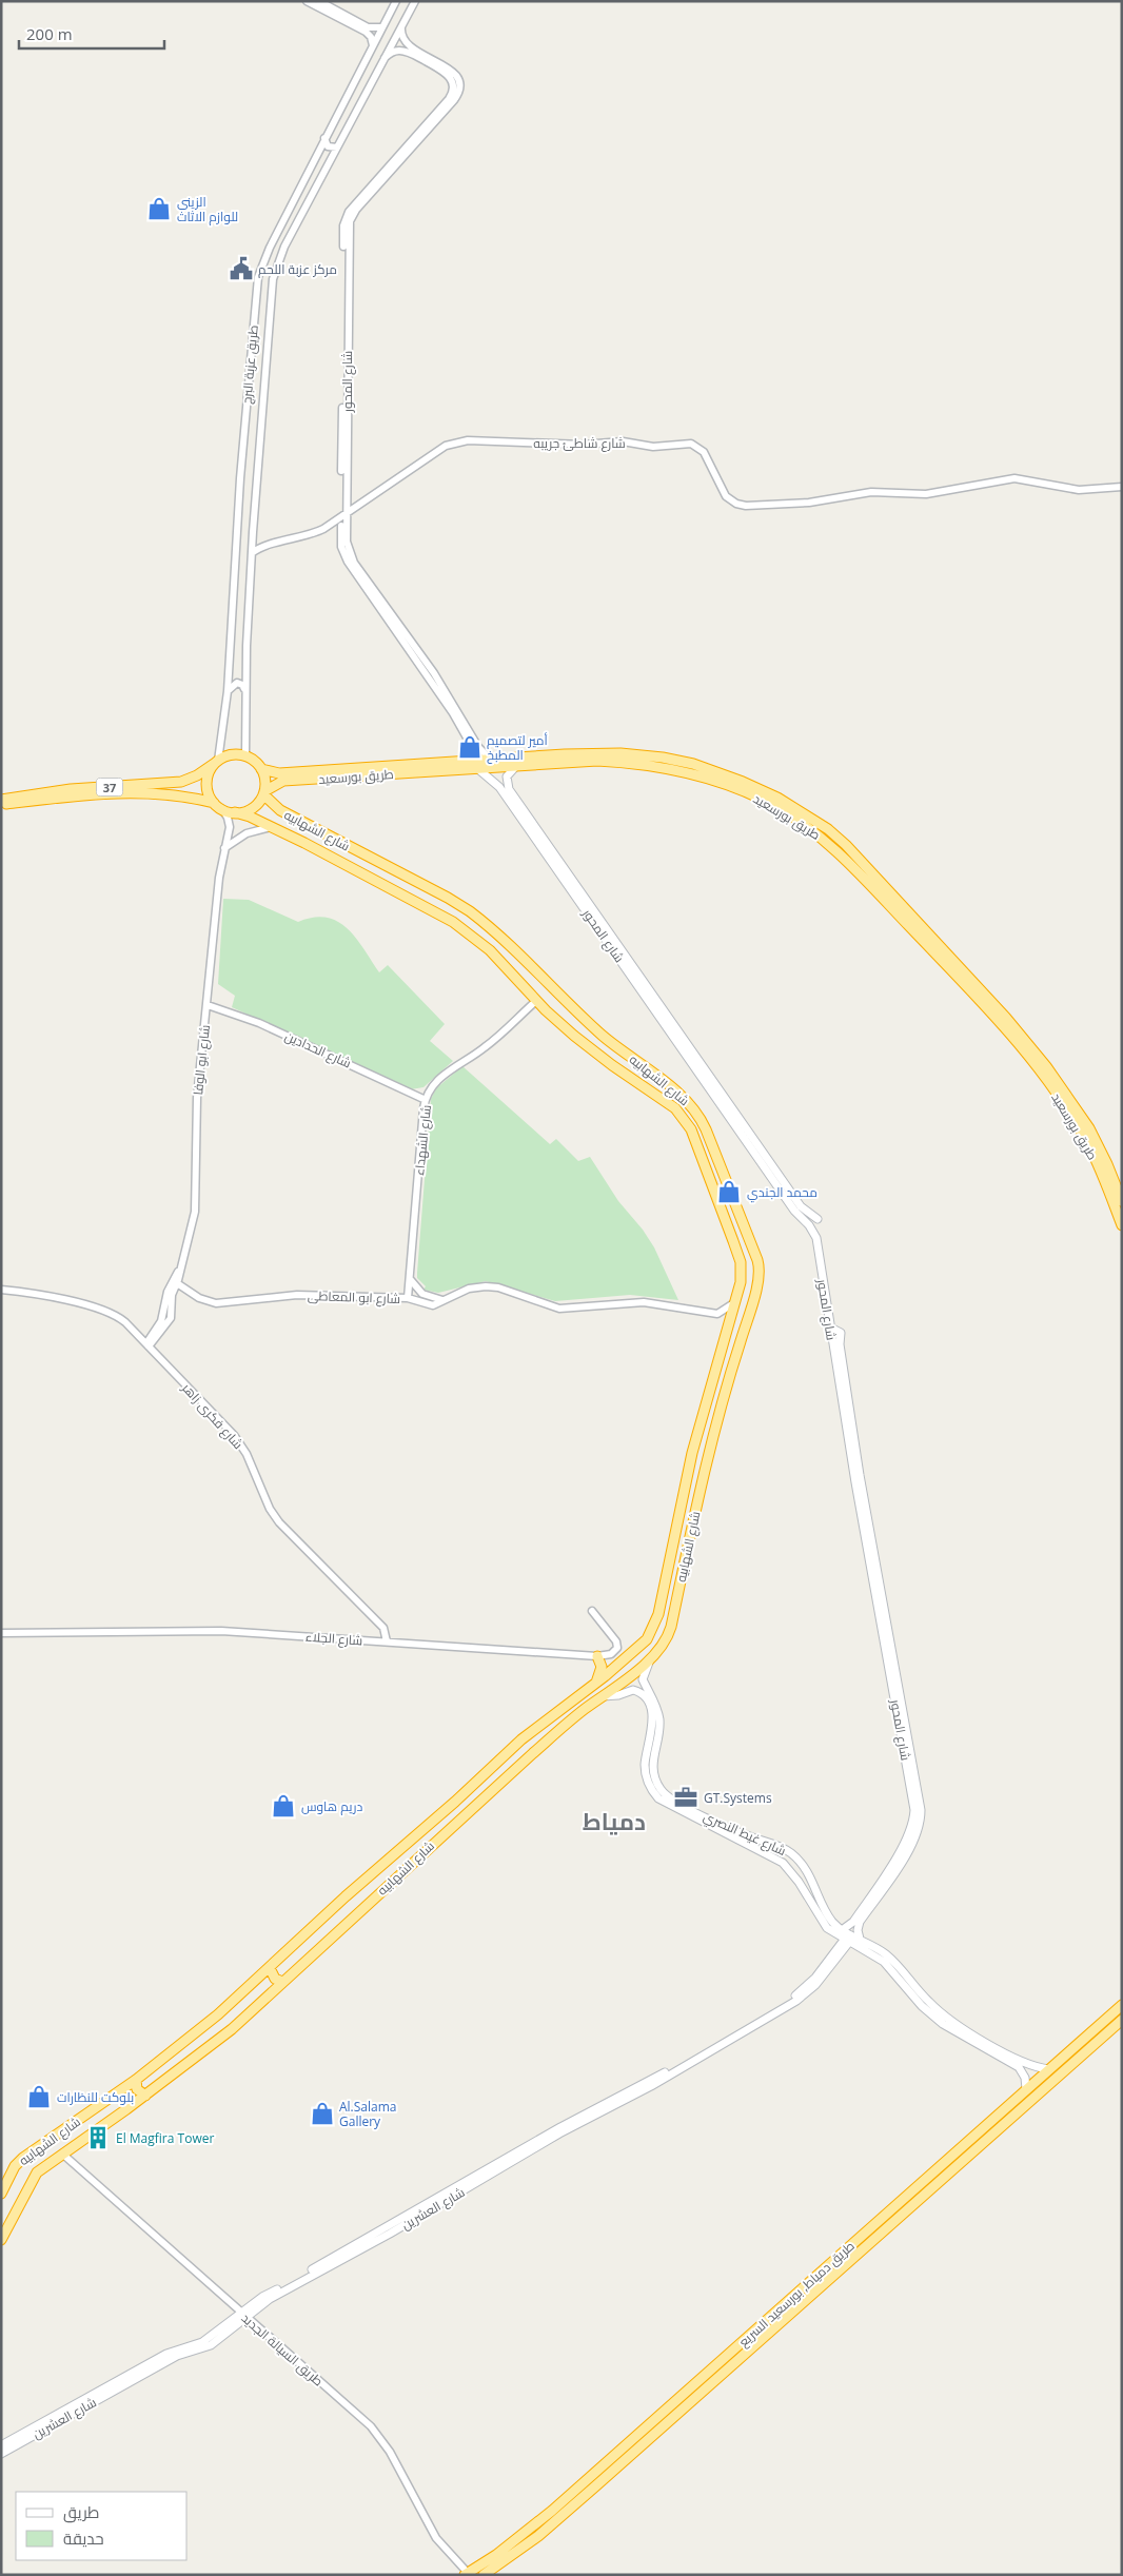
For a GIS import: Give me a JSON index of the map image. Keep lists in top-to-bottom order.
{
  "streets": {
    "highway": [
      "طريق بورسعيد",
      "37",
      "شارع الشهابيه",
      "طريق دمياط, بورسعيد السريع"
    ],
    "main road": ["شارع المحور", "شارع غيط النصري", "شارع العشرين"],
    "street": [
      "طريق عزبة البرج",
      "شارع شاطئ جريبه",
      "شارع الحدادين",
      "شارع ابو الوفا",
      "شارع الشهداء",
      "شارع ابو المعاطى",
      "شارع فكرى زاهر",
      "شارع الجلاء",
      "طريق السيالة الجديد"
    ]
  },
  "crossings": [
    ["طريق عزبة البرج", "شارع شاطئ جريبه"],
    ["طريق عزبة البرج", "طريق بورسعيد"],
    ["طريق عزبة البرج", "37"],
    ["طريق عزبة البرج", "شارع الشهابيه"],
    ["طريق عزبة البرج", "شارع ابو الوفا"],
    ["شارع المحور", "شارع شاطئ جريبه"],
    ["شارع المحور", "طريق بورسعيد"],
    ["شارع المحور", "شارع غيط النصري"],
    ["طريق بورسعيد", "37"],
    ["طريق بورسعيد", "شارع الشهابيه"],
    ["طريق بورسعيد", "شارع ابو الوفا"],
    ["37", "شارع الشهابيه"],
    ["37", "شارع ابو الوفا"],
    ["شارع الشهابيه", "شارع ابو الوفا"],
    ["شارع الشهابيه", "شارع الشهداء"],
    ["شارع الشهابيه", "طريق السيالة الجديد"],
    ["شارع الحدادين", "شارع ابو الوفا"],
    ["شارع الحدادين", "شارع الشهداء"],
    ["شارع ابو الوفا", "شارع ابو المعاطى"],
    ["شارع ابو الوفا", "شارع فكرى زاهر"],
    ["شارع الشهداء", "شارع ابو المعاطى"],
    ["شارع فكرى زاهر", "شارع الجلاء"],
    ["شارع غيط النصري", "شارع العشرين"],
    ["شارع غيط النصري", "طريق دمياط, بورسعيد السريع"],
    ["شارع العشرين", "طريق السيالة الجديد"],
    ["طريق دمياط, بورسعيد السريع", "طريق السيالة الجديد"]
  ],
  "districts": ["دمياط"],
  "places": {
    "shop": [
      "الزينى للوازم الاثاث",
      "أمير لتصميم المطبخ",
      "محمد الجندي",
      "دريم هاوس",
      "بلوكت للنظارات",
      "Al.Salama Gallery"
    ],
    "public building": ["مركز عزبة اللحم"],
    "office": ["GT.Systems"],
    "building": ["El Magfira Tower"]
  },
  "legend": ["طريق", "حديقة"],
  "scale_bar": "200 m"
}
